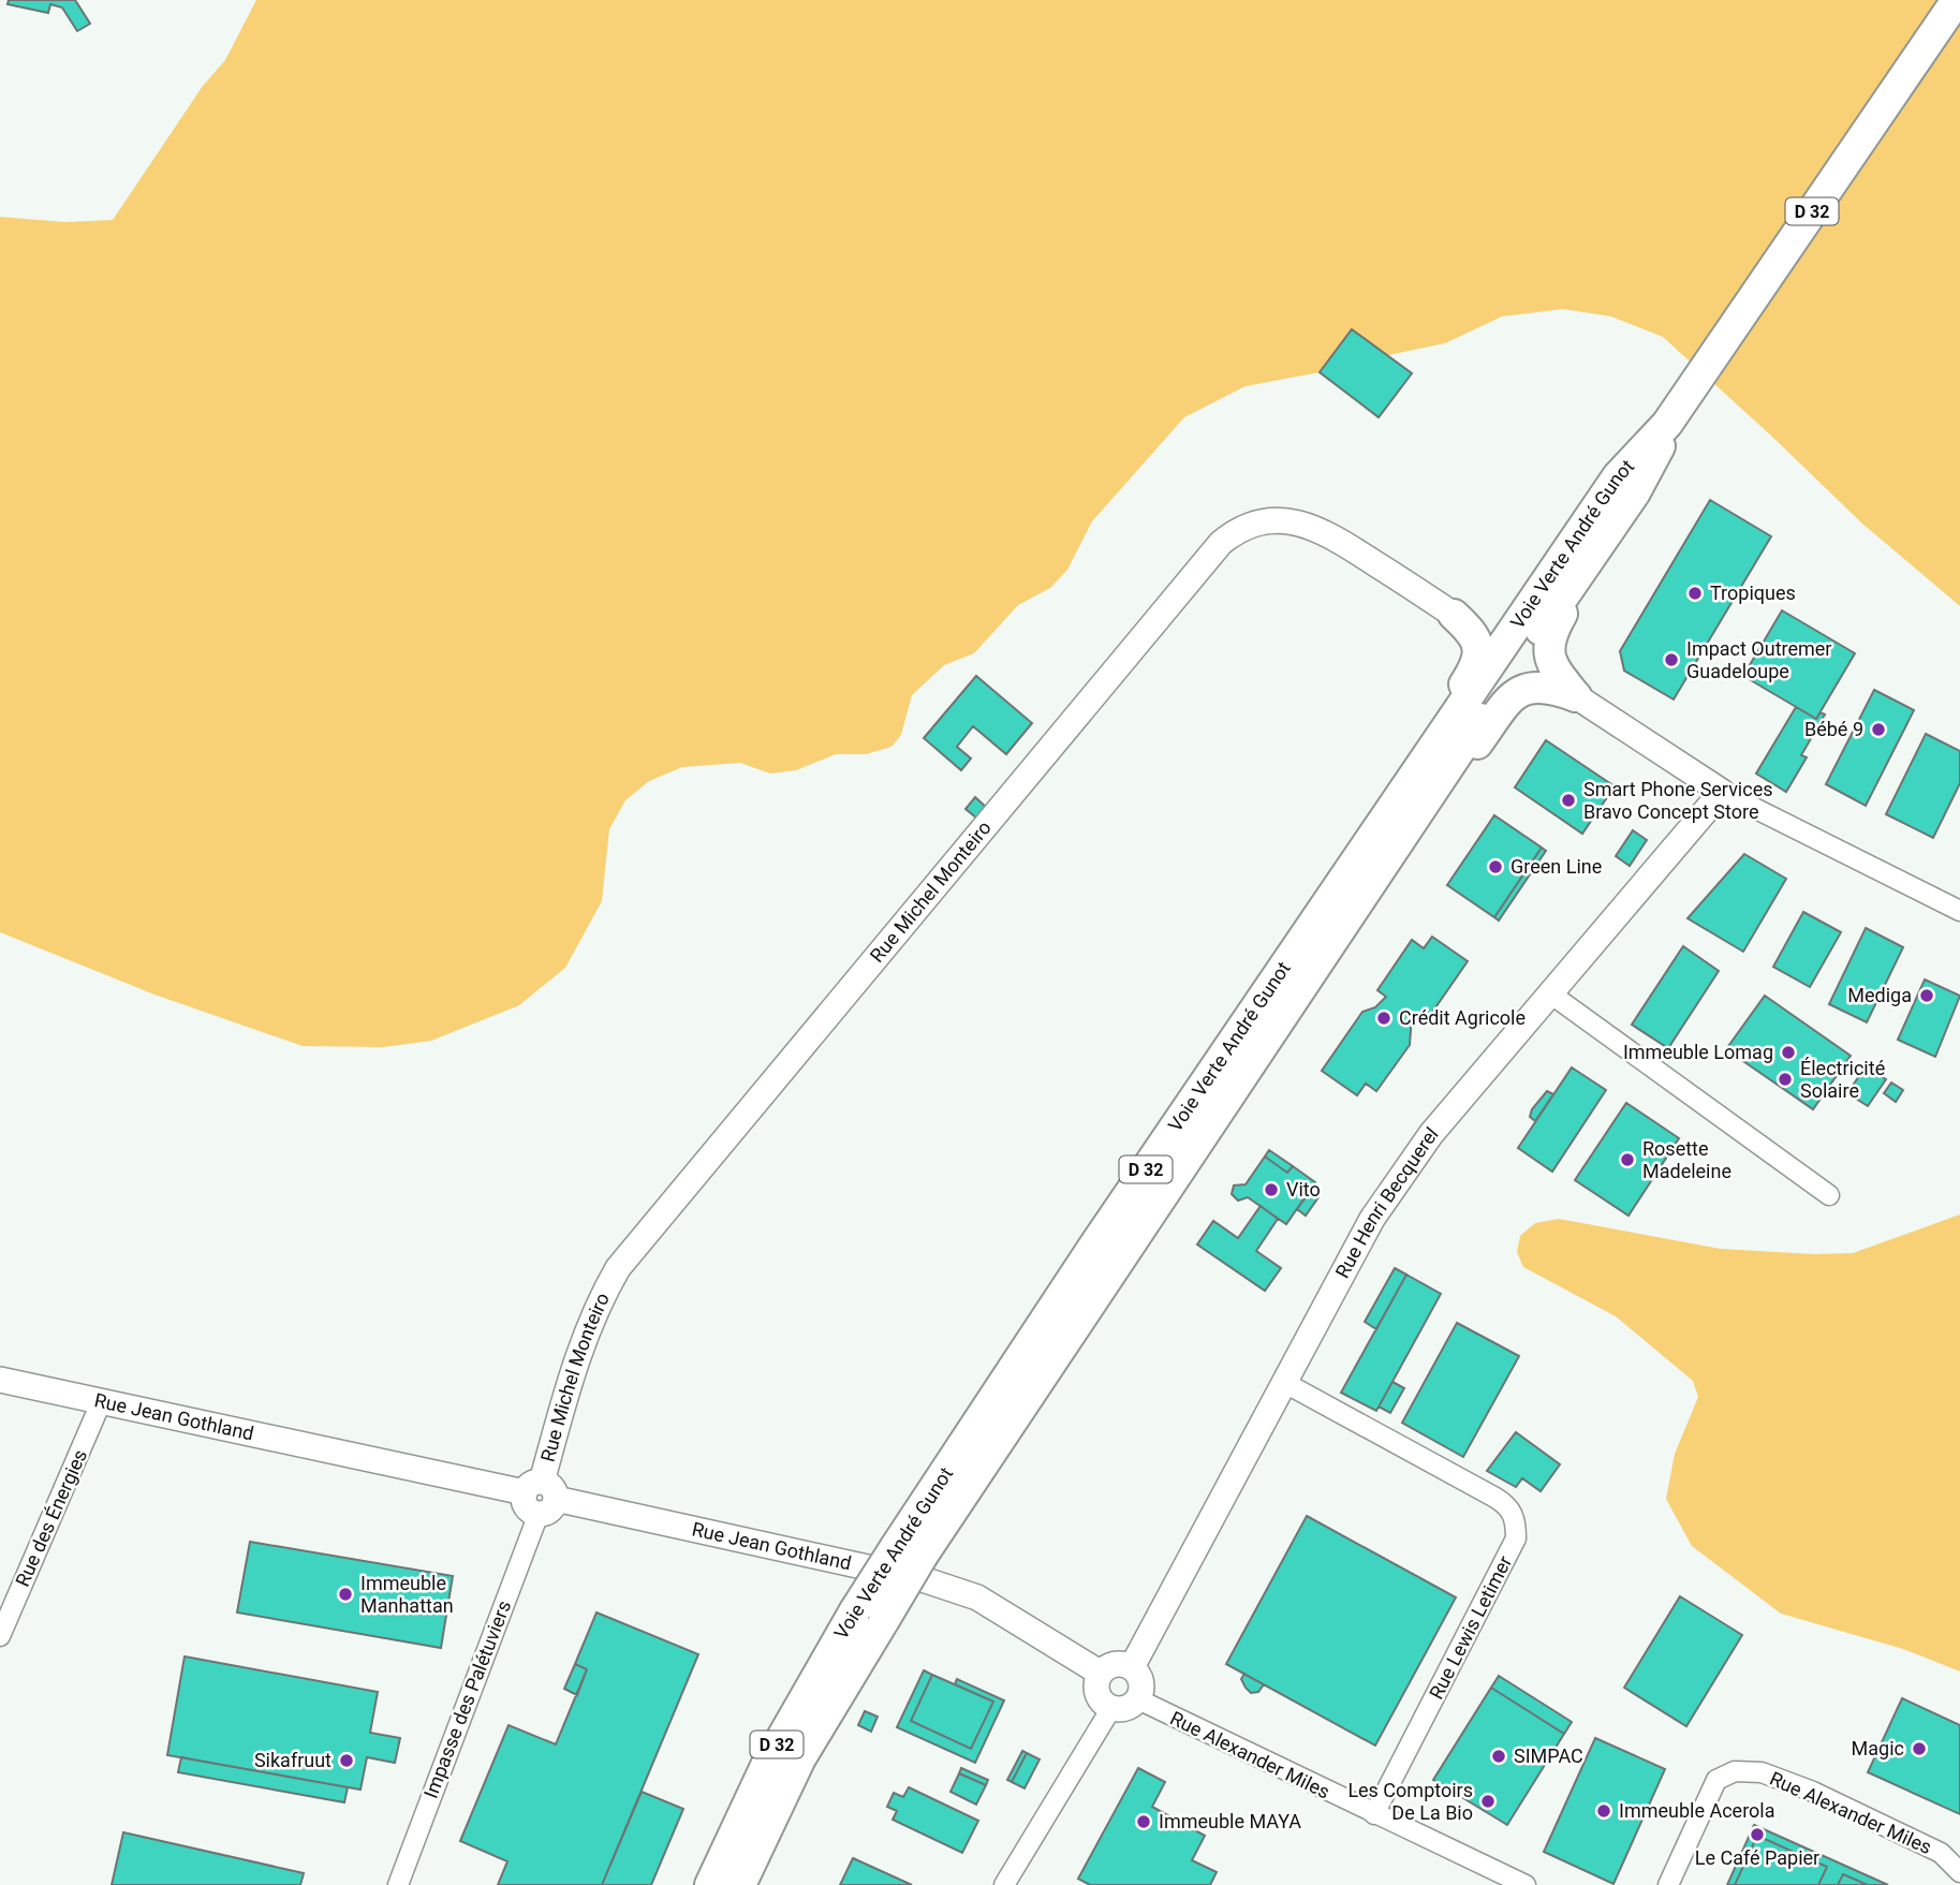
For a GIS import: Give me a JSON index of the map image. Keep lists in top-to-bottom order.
{
  "streets": {
    "main road": ["D 32", "Voie Verte André Gunot"],
    "street": [
      "Rue Michel Monteiro",
      "Rue Henri Becquerel",
      "Rue Jean Gothland",
      "Rue des Énergies",
      "Rue Lewis Letimer",
      "Impasse des Palétuviers",
      "Rue Alexander Miles"
    ]
  },
  "crossings": [
    ["Rue Michel Monteiro", "Rue Jean Gothland"],
    ["Rue Michel Monteiro", "Impasse des Palétuviers"],
    ["Rue Henri Becquerel", "Rue Jean Gothland"],
    ["Rue Henri Becquerel", "Rue Lewis Letimer"],
    ["Rue Henri Becquerel", "Rue Alexander Miles"],
    ["Rue Jean Gothland", "Rue des Énergies"],
    ["Rue Jean Gothland", "Impasse des Palétuviers"],
    ["Rue Jean Gothland", "Rue Alexander Miles"],
    ["Rue Lewis Letimer", "Rue Alexander Miles"]
  ],
  "places": [
    "Tropiques",
    "Impact Outremer Guadeloupe",
    "Bébé 9",
    "Smart Phone Services Bravo Concept Store",
    "Green Line",
    "Mediga",
    "Crédit Agricole",
    "Immeuble Lomag",
    "Électricité Solaire",
    "Rosette Madeleine",
    "Vito",
    "Immeuble Manhattan",
    "Magic",
    "SIMPAC",
    "Sikafruut",
    "Les Comptoirs De La Bio",
    "Immeuble Acerola",
    "Immeuble MAYA",
    "Le Café Papier"
  ]
}
